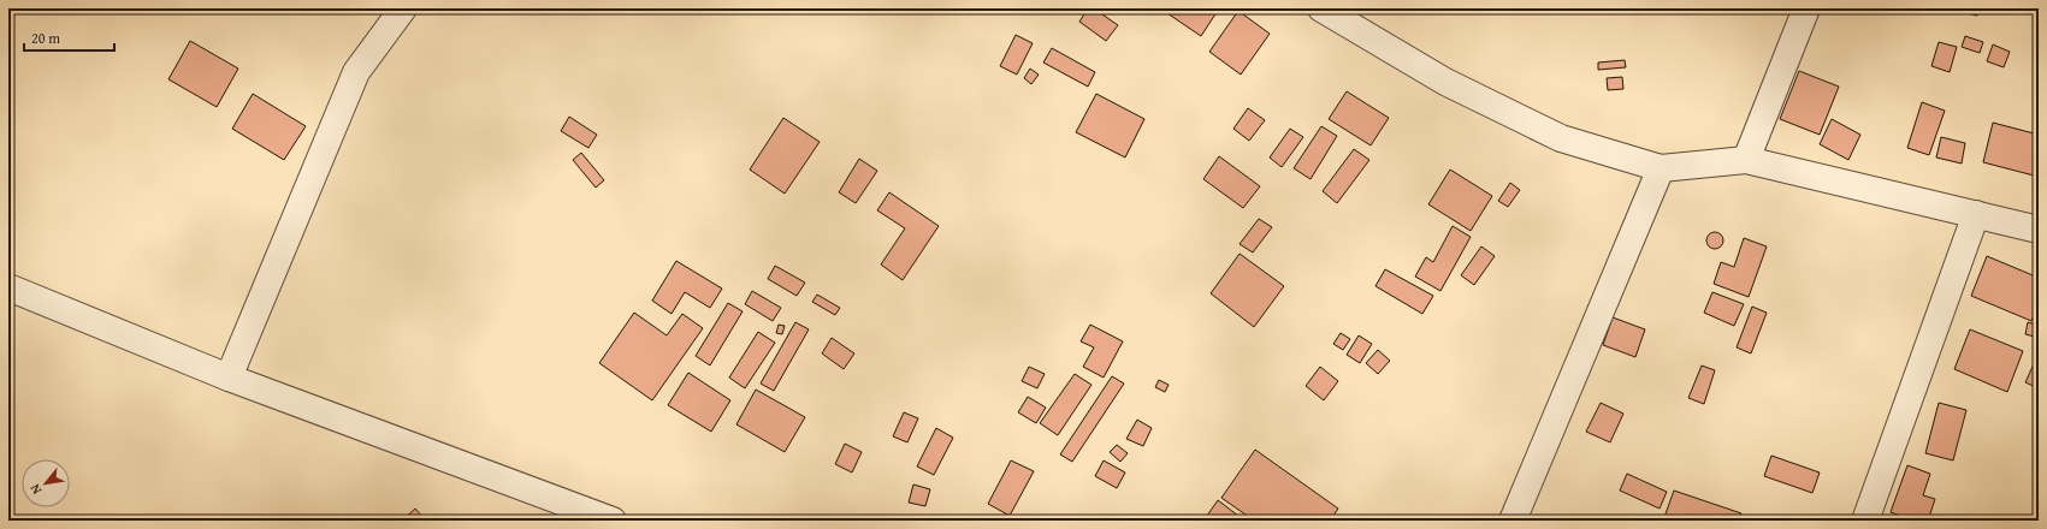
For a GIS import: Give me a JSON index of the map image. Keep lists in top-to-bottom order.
{
  "scale_bar": "20 m",
  "north": "bottom left"
}
